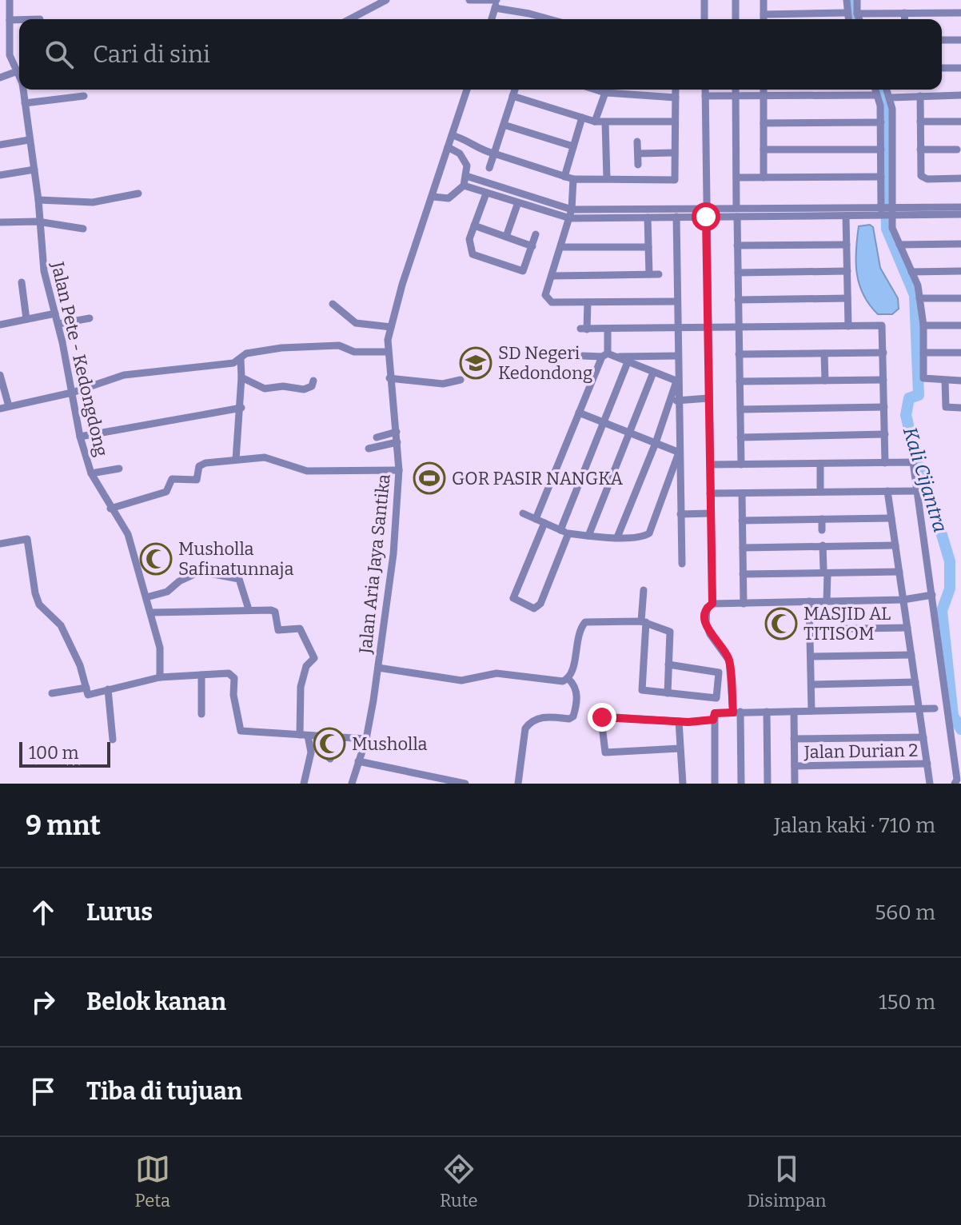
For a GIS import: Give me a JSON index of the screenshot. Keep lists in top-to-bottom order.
{
  "streets": {
    "street": ["Jalan Pete - Kedongdong", "Jalan Aria Jaya Santika", "Jalan Durian 2"]
  },
  "water": ["Kali Cijantra"],
  "places": {
    "school or university": ["SD Negeri Kedondong"],
    "sports": ["GOR PASIR NANGKA"],
    "mosque": ["Musholla Safinatunnaja", "MASJID AL TITISOM", "Musholla"]
  },
  "scale_bar": "100 m",
  "page": {
    "search": "Cari di sini",
    "scale": "100 m",
    "heading": ["9 mnt", "Jalan kaki · 710 m"],
    "list": [
      ["Lurus", "560 m"],
      ["Belok kanan", "150 m"],
      "Tiba di tujuan"
    ],
    "nav": ["Peta", "Rute", "Disimpan"]
  }
}
